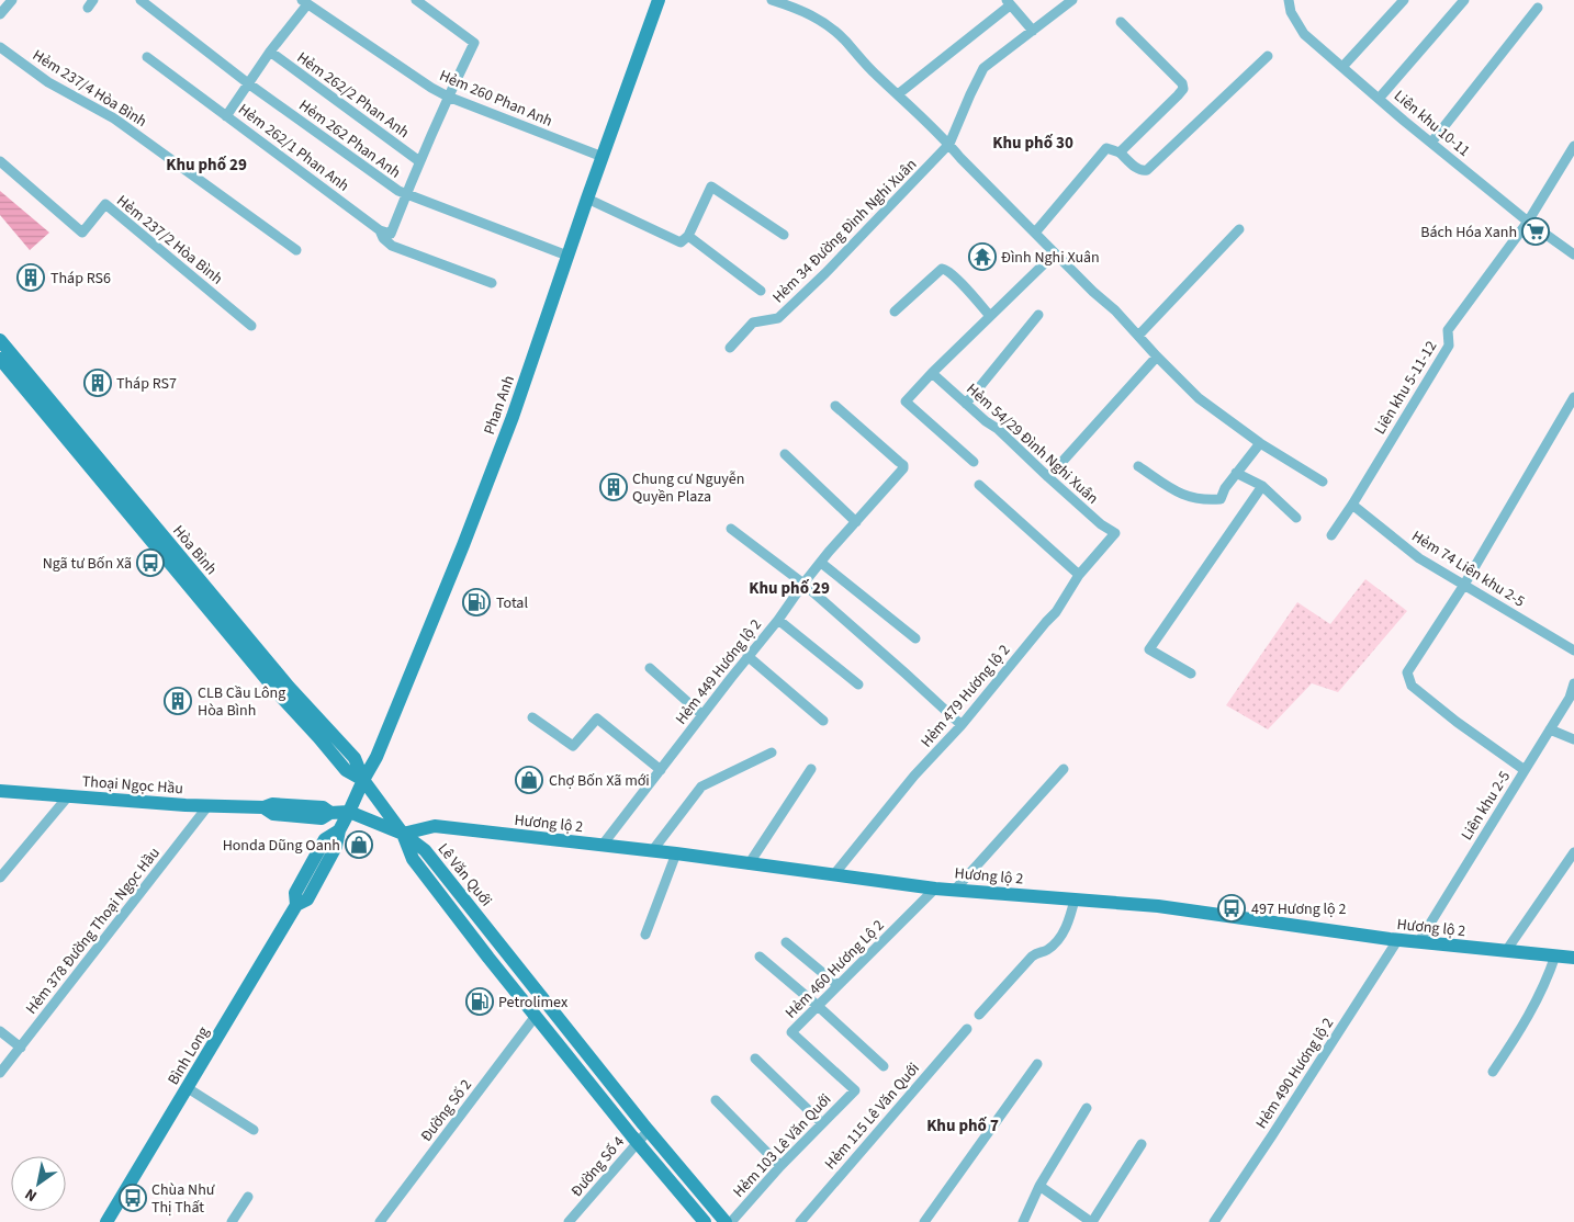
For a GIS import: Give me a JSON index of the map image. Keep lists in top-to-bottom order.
{
  "streets": {
    "main road": [
      "Phan Anh",
      "Hòa Bình",
      "Thoại Ngọc Hầu",
      "Hương lộ 2",
      "Lê Văn Quới",
      "Bình Long"
    ],
    "street": [
      "Hẻm 237/4 Hòa Bình",
      "Hẻm 262/2 Phan Anh",
      "Hẻm 260 Phan Anh",
      "Liên khu 10-11",
      "Hẻm 262 Phan Anh",
      "Hẻm 262/1 Phan Anh",
      "Hẻm 34 Đường Đình Nghi Xuân",
      "Hẻm 237/2 Hòa Bình",
      "Liên khu 5-11-12",
      "Hẻm 54/29 Đình Nghi Xuân",
      "Hẻm 74 Liên khu 2-5",
      "Hẻm 449 Hương lộ 2",
      "Hẻm 479 Hương lộ 2",
      "Liên khu 2-5",
      "Hẻm 378 Đường Thoại Ngọc Hầu",
      "Hẻm 460 Hương Lộ 2",
      "Hẻm 490 Hương lộ 2",
      "Đường Số 2",
      "Hẻm 115 Lê Văn Quới",
      "Hẻm 103 Lê Văn Quới",
      "Đường Số 4"
    ]
  },
  "crossings": [
    ["Hẻm 260 Phan Anh", "Phan Anh"],
    ["Liên khu 10-11", "Liên khu 5-11-12"],
    ["Hẻm 262 Phan Anh", "Phan Anh"],
    ["Liên khu 5-11-12", "Hẻm 74 Liên khu 2-5"],
    ["Phan Anh", "Hòa Bình"],
    ["Phan Anh", "Thoại Ngọc Hầu"],
    ["Phan Anh", "Bình Long"],
    ["Hẻm 54/29 Đình Nghi Xuân", "Hẻm 479 Hương lộ 2"],
    ["Hòa Bình", "Thoại Ngọc Hầu"],
    ["Hòa Bình", "Hương lộ 2"],
    ["Hòa Bình", "Lê Văn Quới"],
    ["Hẻm 449 Hương lộ 2", "Hương lộ 2"],
    ["Hẻm 479 Hương lộ 2", "Hương lộ 2"],
    ["Thoại Ngọc Hầu", "Hương lộ 2"],
    ["Thoại Ngọc Hầu", "Lê Văn Quới"],
    ["Thoại Ngọc Hầu", "Hẻm 378 Đường Thoại Ngọc Hầu"],
    ["Thoại Ngọc Hầu", "Bình Long"],
    ["Liên khu 2-5", "Hương lộ 2"],
    ["Hương lộ 2", "Lê Văn Quới"],
    ["Hương lộ 2", "Hẻm 460 Hương Lộ 2"],
    ["Hương lộ 2", "Hẻm 490 Hương lộ 2"],
    ["Lê Văn Quới", "Đường Số 2"],
    ["Lê Văn Quới", "Đường Số 4"],
    ["Hẻm 460 Hương Lộ 2", "Hẻm 103 Lê Văn Quới"]
  ],
  "districts": [
    "Khu phố 30",
    "Khu phố 29",
    "Khu phố 29",
    "Khu phố 7"
  ],
  "places": {
    "supermarket": ["Bách Hóa Xanh"],
    "temple": ["Đình Nghi Xuân"],
    "building": [
      "Tháp RS6",
      "Tháp RS7",
      "Chung cư Nguyễn Quyền Plaza",
      "CLB Cầu Lông Hòa Bình"
    ],
    "bus stop": ["Ngã tư Bốn Xã", "497 Hương lộ 2", "Chùa Như Thị Thất"],
    "fuel station": ["Total", "Petrolimex"],
    "shop": ["Chợ Bốn Xã mới", "Honda Dũng Oanh"]
  },
  "north": "bottom left"
}
